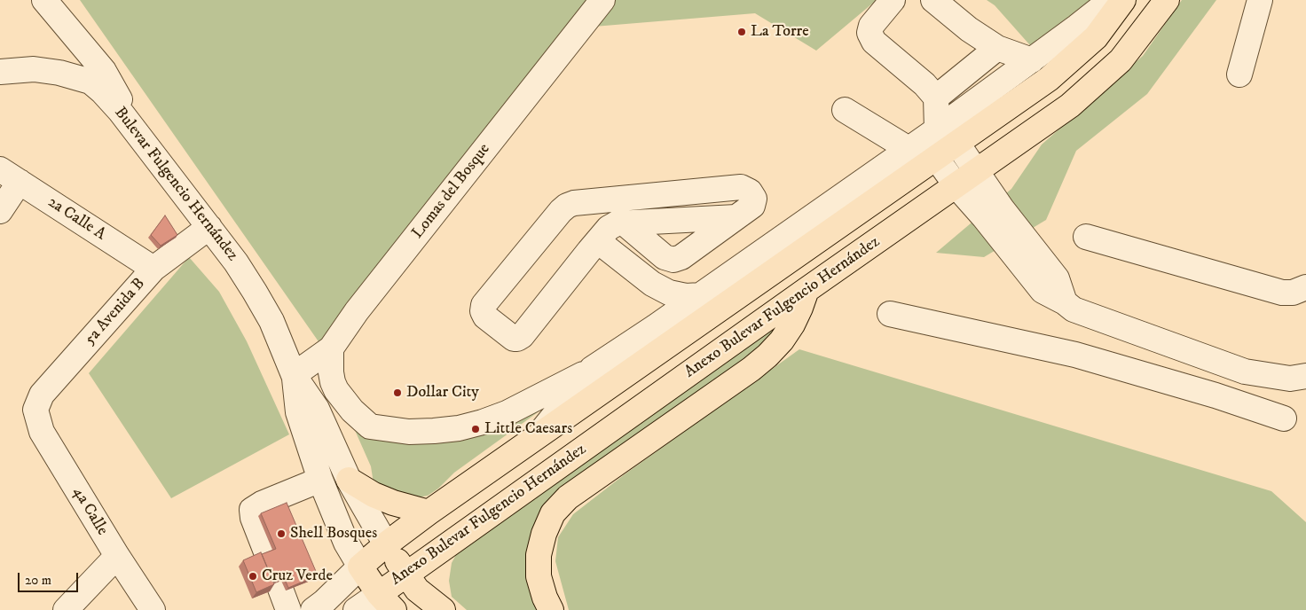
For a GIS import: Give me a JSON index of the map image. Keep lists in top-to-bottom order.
{
  "streets": {
    "main road": ["Bulevar Fulgencio Hernández", "Anexo Bulevar Fulgencio Hernández"],
    "street": [
      "Lomas del Bosque",
      "2a Calle A",
      "5a Avenida B",
      "4a Calle"
    ]
  },
  "crossings": [
    ["Bulevar Fulgencio Hernández", "Lomas del Bosque"],
    ["Bulevar Fulgencio Hernández", "Anexo Bulevar Fulgencio Hernández"],
    ["Bulevar Fulgencio Hernández", "5a Avenida B"],
    ["2a Calle A", "5a Avenida B"],
    ["5a Avenida B", "4a Calle"]
  ],
  "places": [
    "La Torre",
    "Dollar City",
    "Little Caesars",
    "Shell Bosques",
    "Cruz Verde"
  ],
  "scale_bar": "20 m"
}
